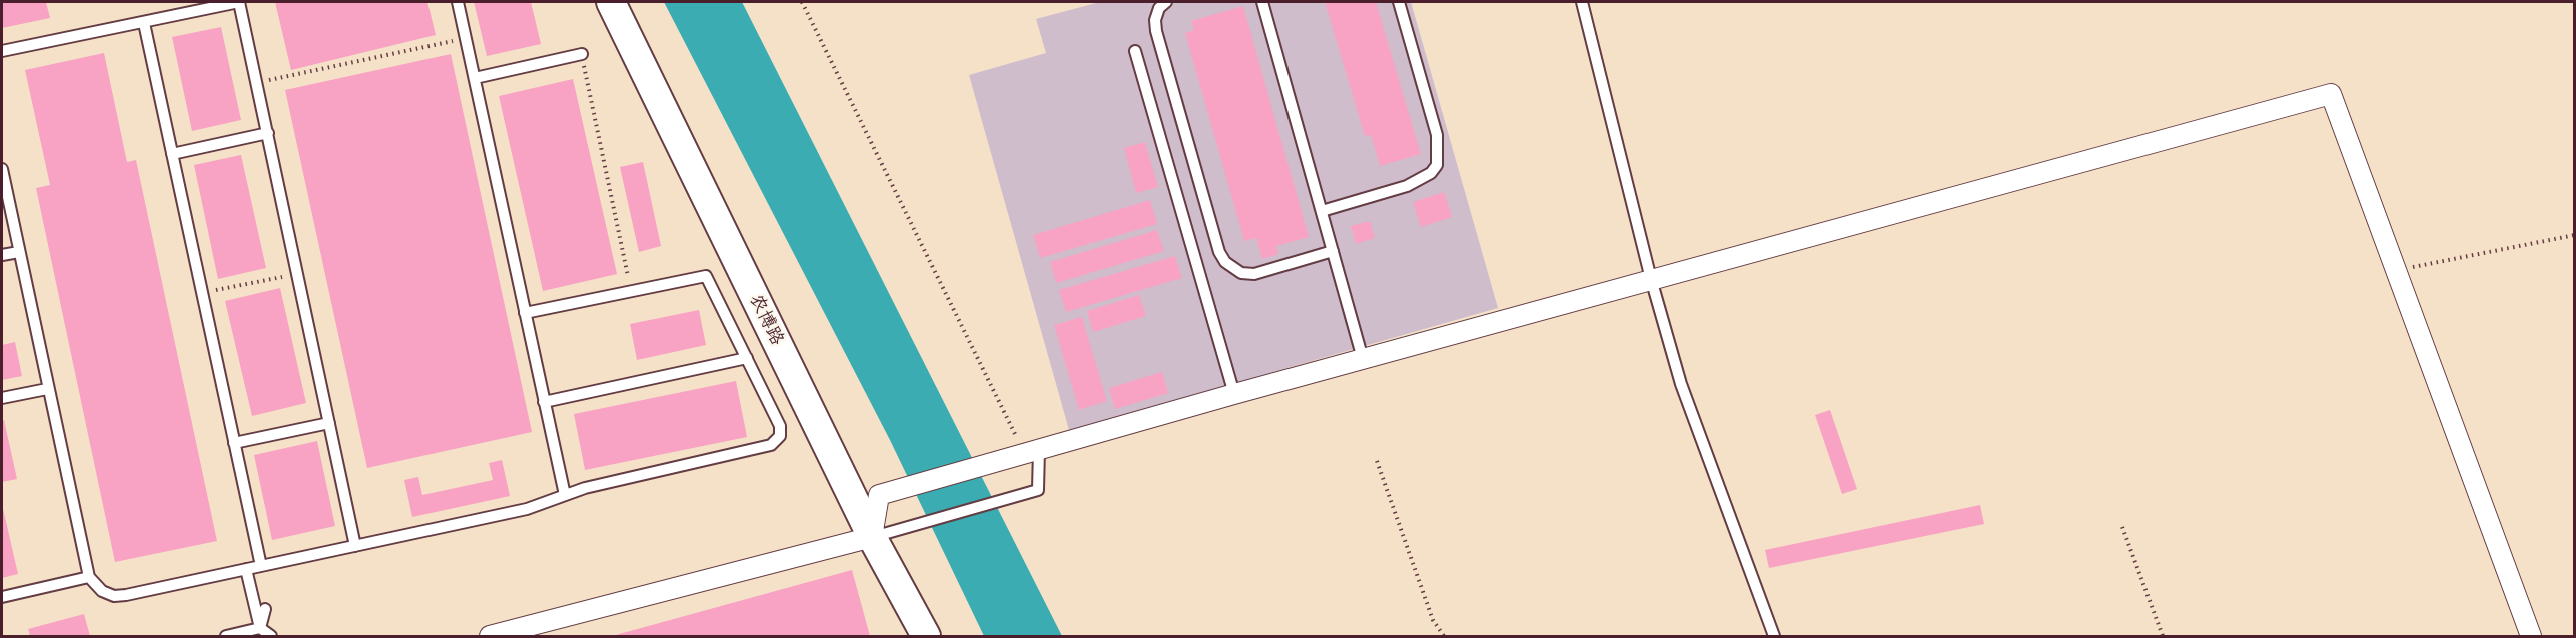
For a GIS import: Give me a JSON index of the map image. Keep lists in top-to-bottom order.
{
  "streets": {
    "street": ["农博路"]
  }
}
